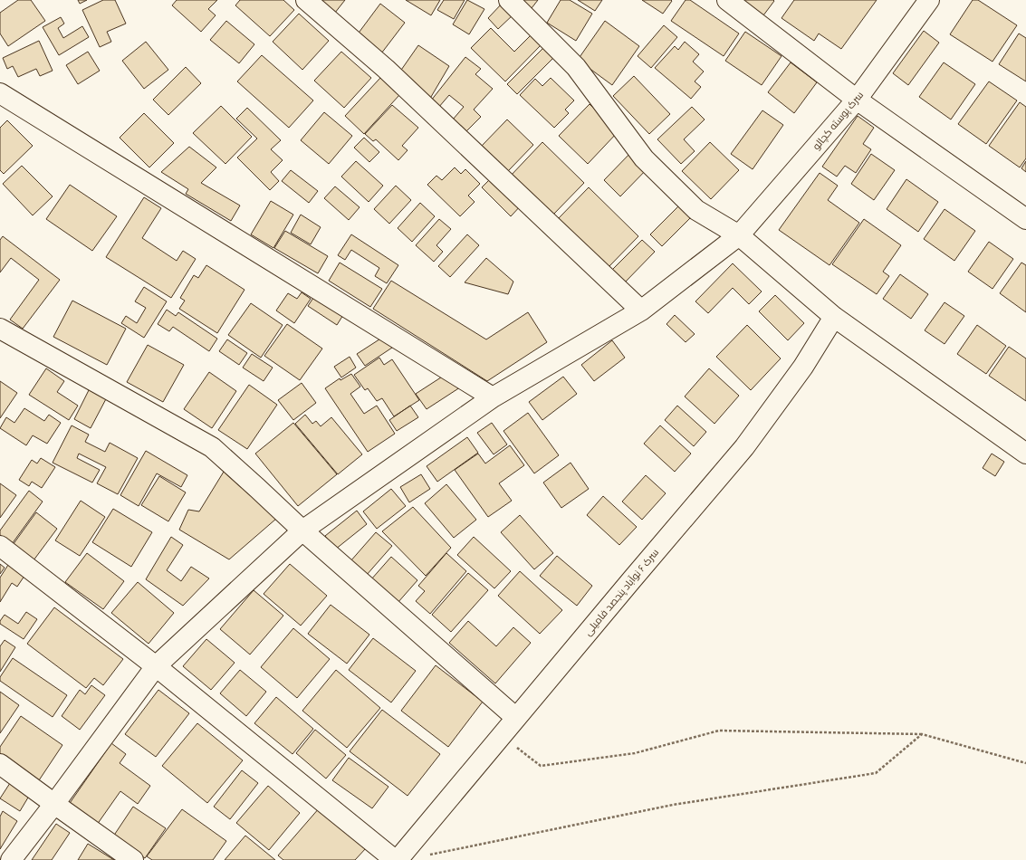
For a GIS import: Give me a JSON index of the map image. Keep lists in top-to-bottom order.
{
  "streets": {
    "street": ["سرک پوسته کچالو", "سرک ۶ نوآباد پنجصد فامیلی"]
  }
}
